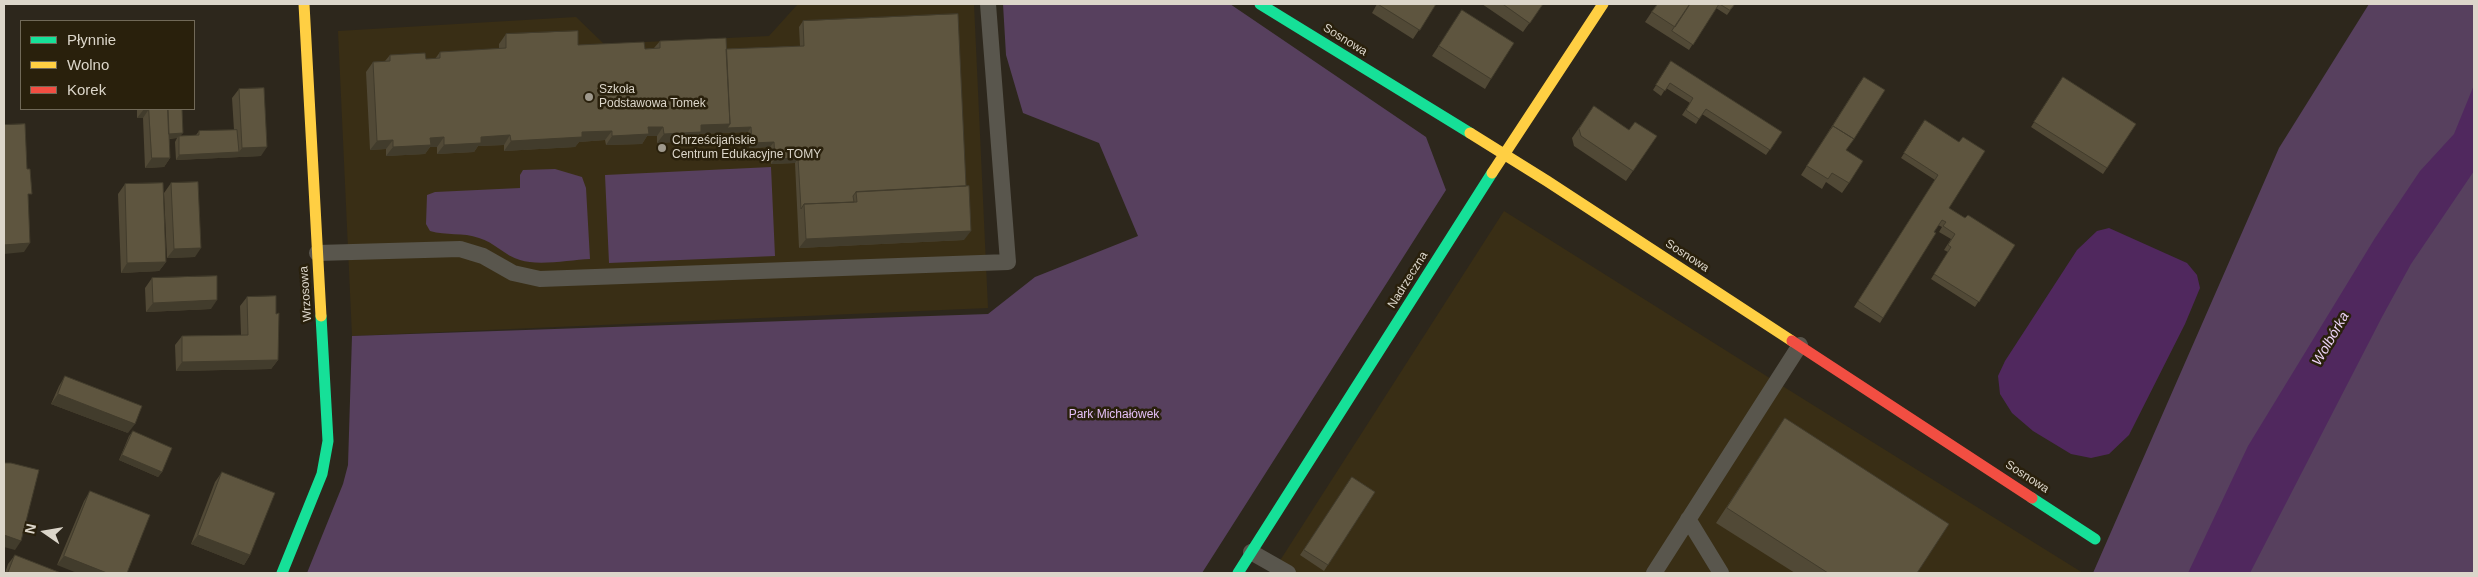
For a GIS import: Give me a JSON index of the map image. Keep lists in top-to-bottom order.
{
  "streets": {
    "street": ["Sosnowa", "Nadrzeczna", "Wrzosowa"]
  },
  "crossings": [
    ["Sosnowa", "Nadrzeczna"]
  ],
  "water": ["Wolbórka"],
  "parks": ["Park Michałówek"],
  "places": ["Szkoła Podstawowa Tomek", "Chrześcijańskie Centrum Edukacyjne TOMY"],
  "legend": ["Płynnie", "Wolno", "Korek"],
  "north": "left"
}
